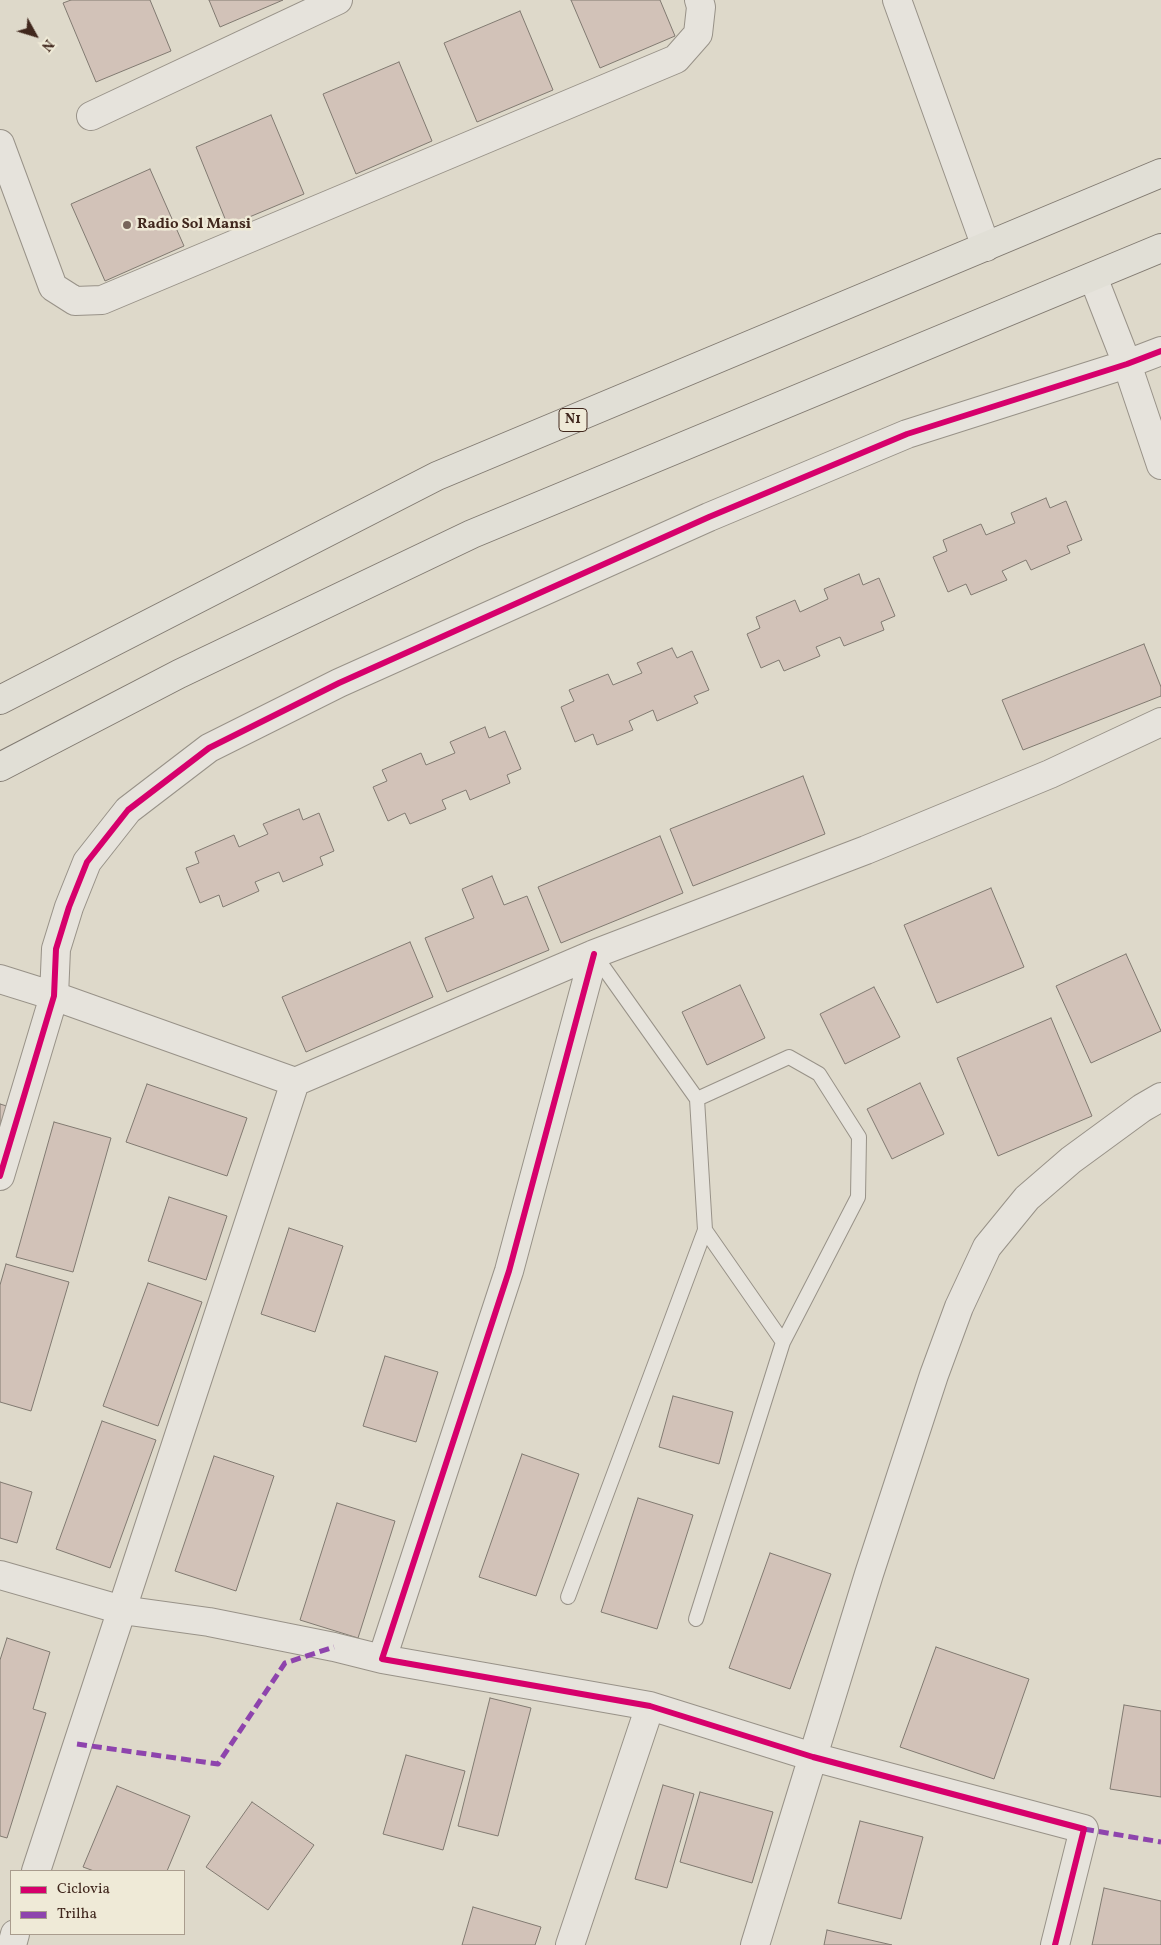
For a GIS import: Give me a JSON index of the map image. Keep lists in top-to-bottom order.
{
  "streets": {
    "main road": ["N1"]
  },
  "places": ["Radio Sol Mansi"],
  "legend": ["Ciclovia", "Trilha"],
  "north": "bottom right"
}
